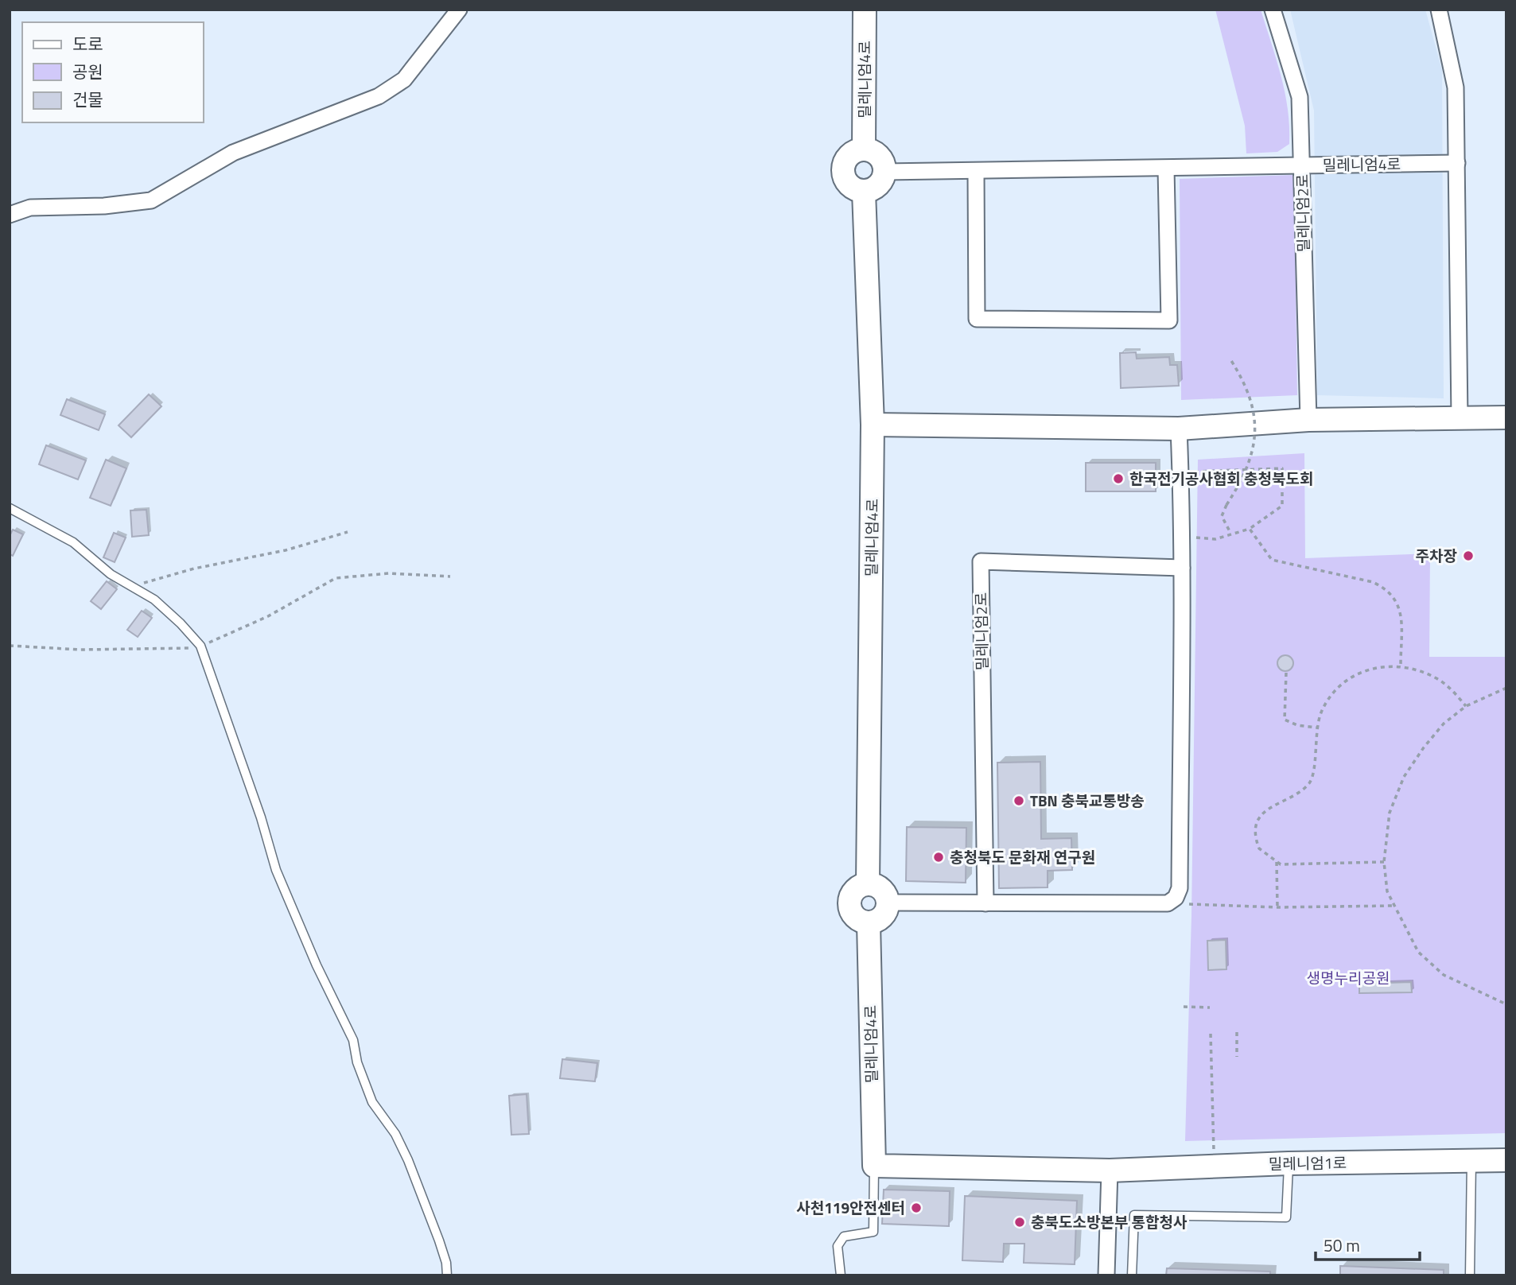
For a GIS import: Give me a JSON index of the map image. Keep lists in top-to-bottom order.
{
  "streets": {
    "street": ["밀레니엄4로", "밀레니엄2로", "밀레니엄1로"]
  },
  "crossings": [
    ["밀레니엄4로", "밀레니엄2로"],
    ["밀레니엄4로", "밀레니엄1로"]
  ],
  "parks": ["생명누리공원"],
  "places": [
    "한국전기공사협회 충청북도회",
    "주차장",
    "TBN 충북교통방송",
    "충청북도 문화재 연구원",
    "사천119안전센터",
    "충북도소방본부 통합청사"
  ],
  "legend": ["도로", "공원", "건물"],
  "scale_bar": "50 m"
}
